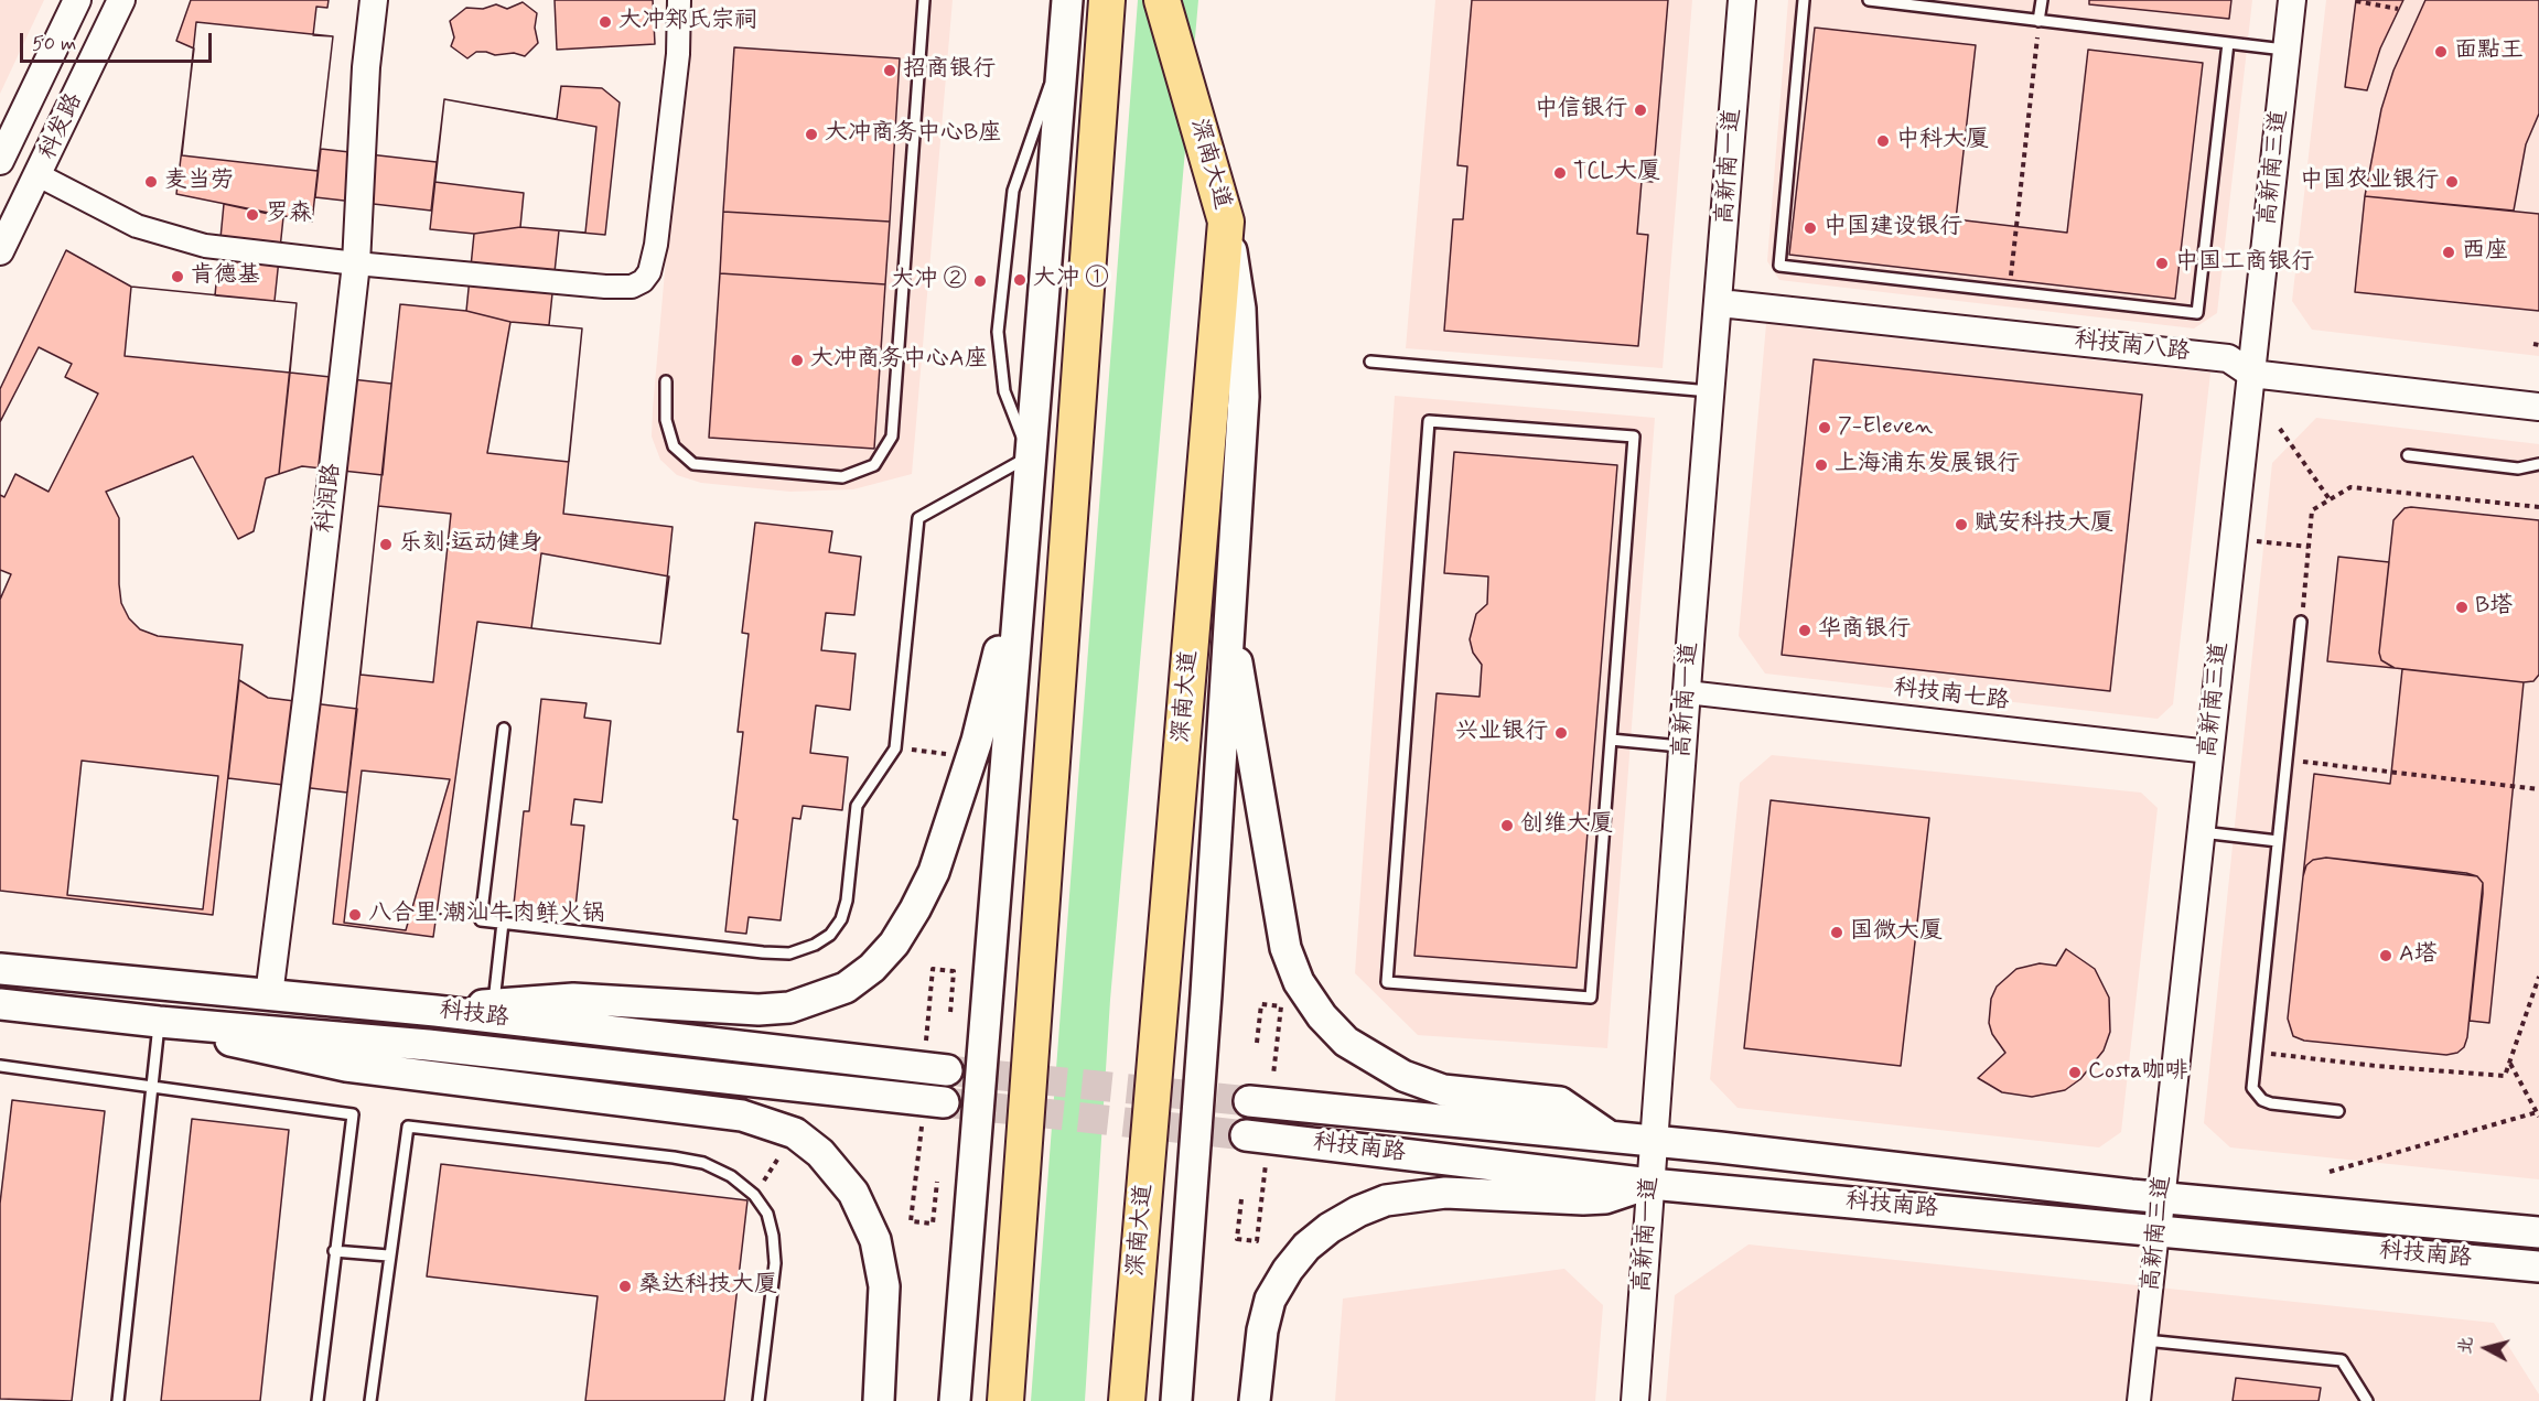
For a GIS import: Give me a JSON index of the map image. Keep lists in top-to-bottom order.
{
  "streets": {
    "main road": ["深南大道", "科技路", "科技南路"],
    "street": [
      "科发路",
      "高新南一道",
      "高新南三道",
      "科技南八路",
      "科润路",
      "科技南七路"
    ]
  },
  "crossings": [
    ["高新南一道", "科技南八路"],
    ["高新南一道", "科技南七路"],
    ["高新南一道", "科技南路"],
    ["高新南三道", "科技南八路"],
    ["高新南三道", "科技南七路"],
    ["高新南三道", "科技南路"],
    ["科润路", "科技路"]
  ],
  "places": [
    "大冲郑氏宗祠",
    "面點王",
    "招商银行",
    "中信银行",
    "大冲商务中心B座",
    "中科大厦",
    "TCL大厦",
    "麦当劳",
    "中国农业银行",
    "罗森",
    "中国建设银行",
    "西座",
    "中国工商银行",
    "肯德基",
    "大冲 ①",
    "大冲 ②",
    "大冲商务中心A座",
    "7-Eleven",
    "上海浦东发展银行",
    "赋安科技大厦",
    "乐刻·运动健身",
    "B塔",
    "华商银行",
    "兴业银行",
    "创维大厦",
    "八合里·潮汕牛肉鲜火锅",
    "国微大厦",
    "A塔",
    "Costa咖啡",
    "桑达科技大厦"
  ],
  "scale_bar": "50 m",
  "north": "left"
}
